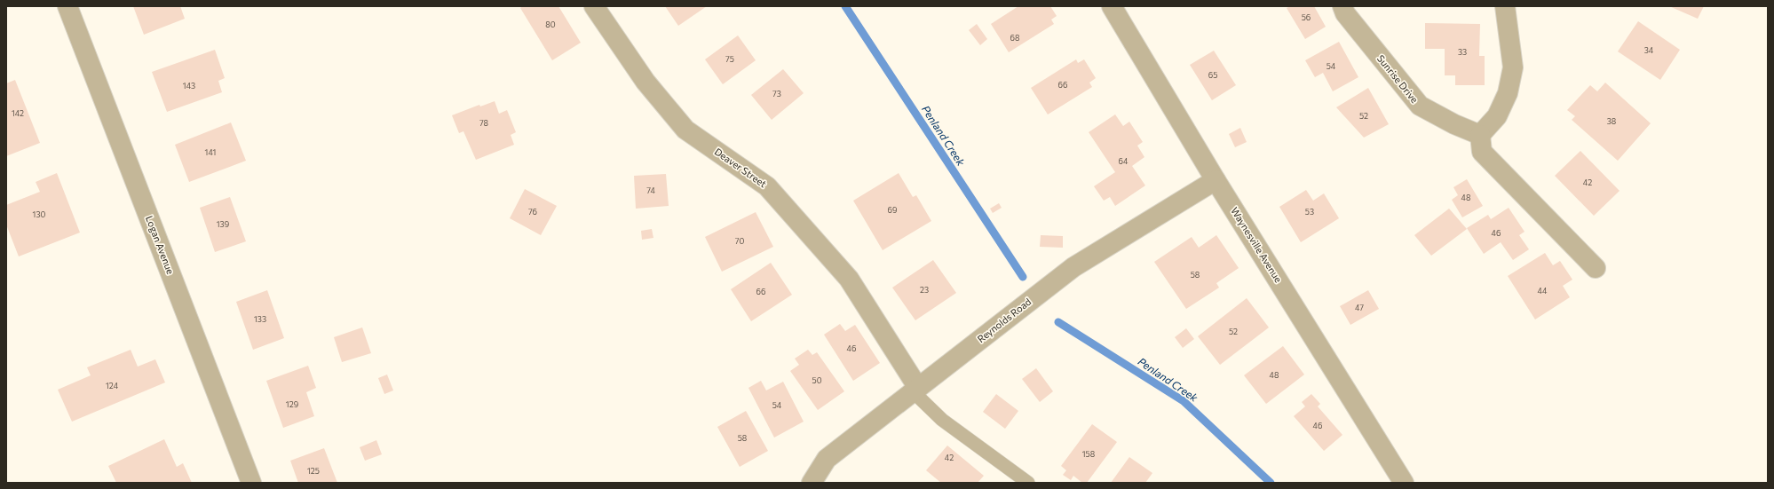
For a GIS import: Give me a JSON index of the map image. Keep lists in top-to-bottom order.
{
  "streets": {
    "street": [
      "Sunrise Drive",
      "Deaver Street",
      "Logan Avenue",
      "Waynesville Avenue",
      "Reynolds Road"
    ]
  },
  "crossings": [
    ["Deaver Street", "Reynolds Road"],
    ["Waynesville Avenue", "Reynolds Road"]
  ],
  "water": ["Penland Creek"],
  "house_numbers": [
    "56",
    "80",
    "68",
    "34",
    "33",
    "75",
    "54",
    "65",
    "66",
    "143",
    "73",
    "142",
    "52",
    "38",
    "78",
    "141",
    "64",
    "42",
    "74",
    "48",
    "69",
    "76",
    "53",
    "130",
    "139",
    "46",
    "70",
    "58",
    "23",
    "44",
    "66",
    "47",
    "133",
    "52",
    "46",
    "48",
    "50",
    "124",
    "129",
    "54",
    "46",
    "58",
    "158",
    "42",
    "125"
  ]
}
